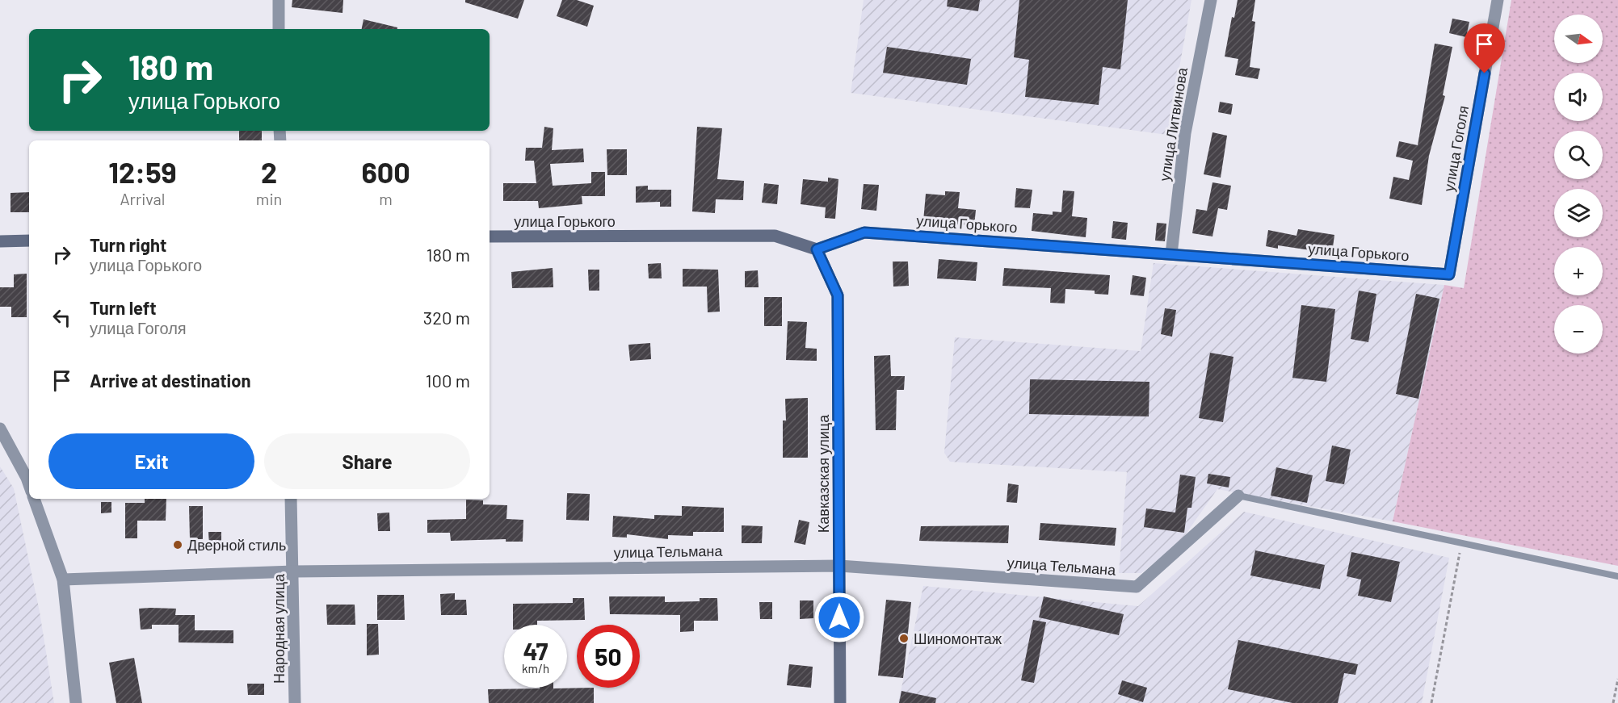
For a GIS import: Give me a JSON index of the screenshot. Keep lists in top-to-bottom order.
{
  "streets": {
    "main road": ["улица Горького", "Кавказская улица"],
    "street": [
      "улица Литвинова",
      "улица Гоголя",
      "улица Тельмана",
      "Народная улица"
    ]
  },
  "crossings": [
    ["улица Литвинова", "улица Горького"],
    ["улица Гоголя", "улица Горького"],
    ["улица Горького", "Кавказская улица"],
    ["Кавказская улица", "улица Тельмана"],
    ["улица Тельмана", "Народная улица"]
  ],
  "places": ["Дверной стиль", "Шиномонтаж"],
  "north": "right",
  "page": {
    "map_buttons": ["+", "−"],
    "turn": ["180 m", "улица Горького"],
    "eta": [
      "12:59",
      "Arrival",
      "2",
      "min",
      "600",
      "m"
    ],
    "list": [
      {
        "name": "Turn right",
        "note": "улица Горького",
        "value": "180 m"
      },
      {
        "name": "Turn left",
        "note": "улица Гоголя",
        "value": "320 m"
      },
      {
        "name": "Arrive at destination",
        "value": "100 m"
      }
    ],
    "buttons": ["Exit", "Share"],
    "speed": "47 km/h",
    "limit": "50"
  }
}
